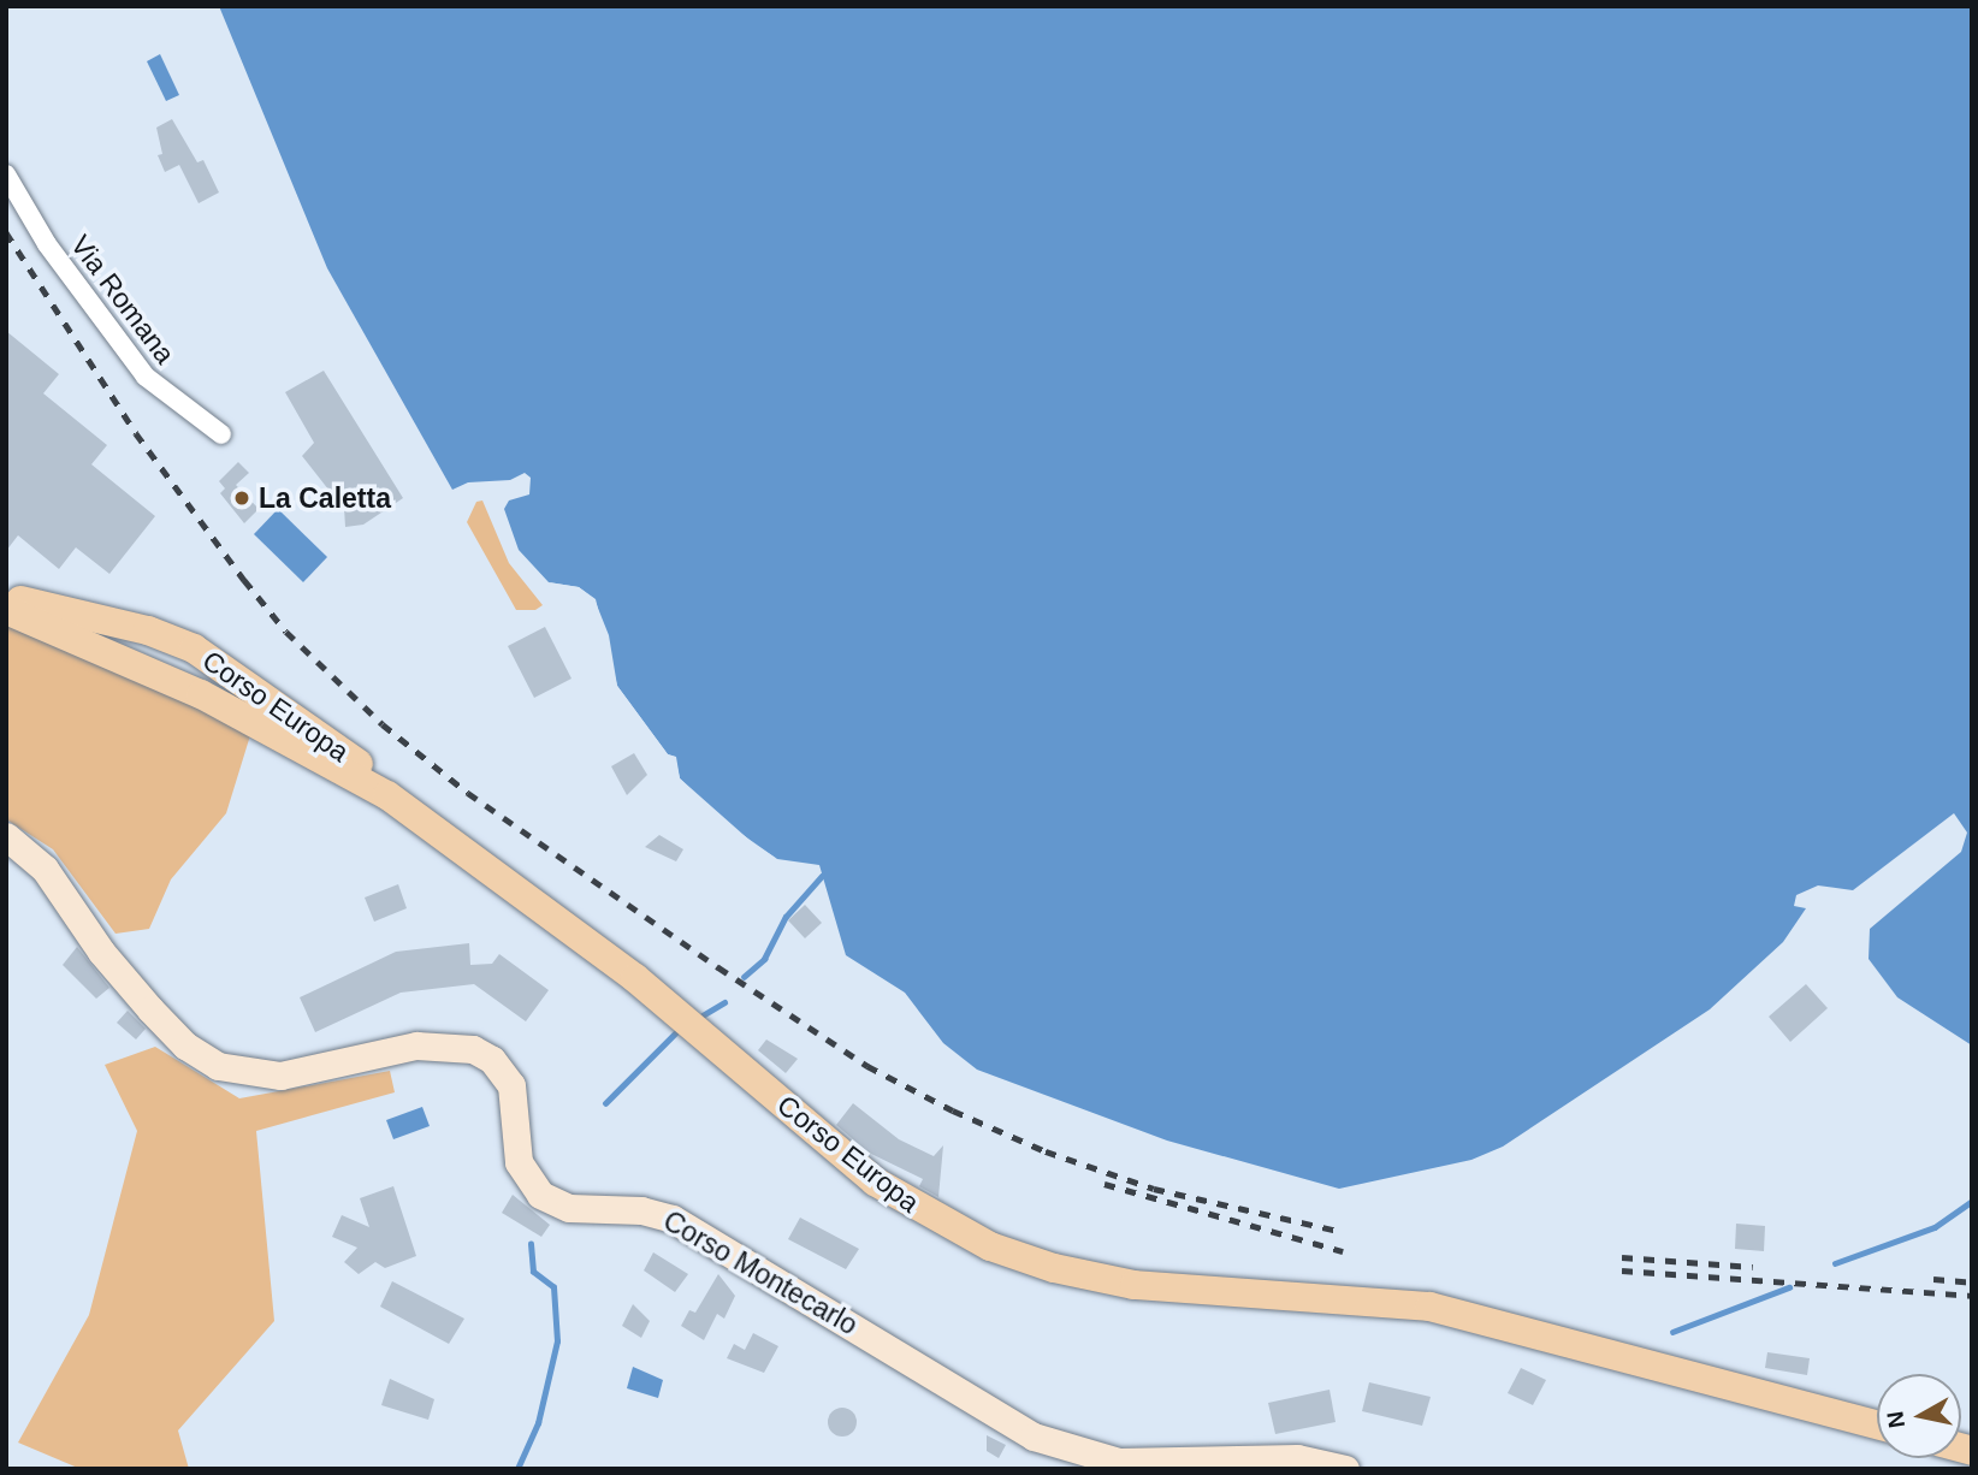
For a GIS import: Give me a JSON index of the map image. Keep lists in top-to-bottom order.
{
  "streets": {
    "main road": ["Corso Europa", "Corso Montecarlo"],
    "street": ["Via Romana"]
  },
  "places": ["La Caletta"],
  "north": "left"
}
